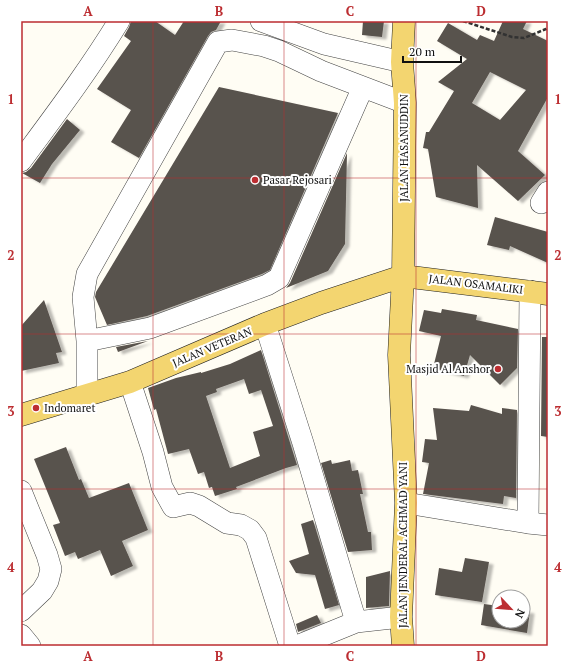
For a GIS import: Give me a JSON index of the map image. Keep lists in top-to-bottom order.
{
  "streets": {
    "main road": [
      "JALAN HASANUDDIN",
      "JALAN OSAMALIKI",
      "JALAN VETERAN",
      "JALAN JENDERAL ACHMAD YANI"
    ]
  },
  "crossings": [
    ["JALAN HASANUDDIN", "JALAN OSAMALIKI"],
    ["JALAN HASANUDDIN", "JALAN VETERAN"],
    ["JALAN HASANUDDIN", "JALAN JENDERAL ACHMAD YANI"],
    ["JALAN OSAMALIKI", "JALAN VETERAN"],
    ["JALAN OSAMALIKI", "JALAN JENDERAL ACHMAD YANI"],
    ["JALAN VETERAN", "JALAN JENDERAL ACHMAD YANI"]
  ],
  "places": ["Pasar Rejosari", "Masjid Al Anshor", "Indomaret"],
  "scale_bar": "20 m",
  "north": "bottom right",
  "grid": {
    "columns": [
      "A",
      "B",
      "C",
      "D"
    ],
    "rows": [
      "1",
      "2",
      "3",
      "4"
    ]
  }
}
